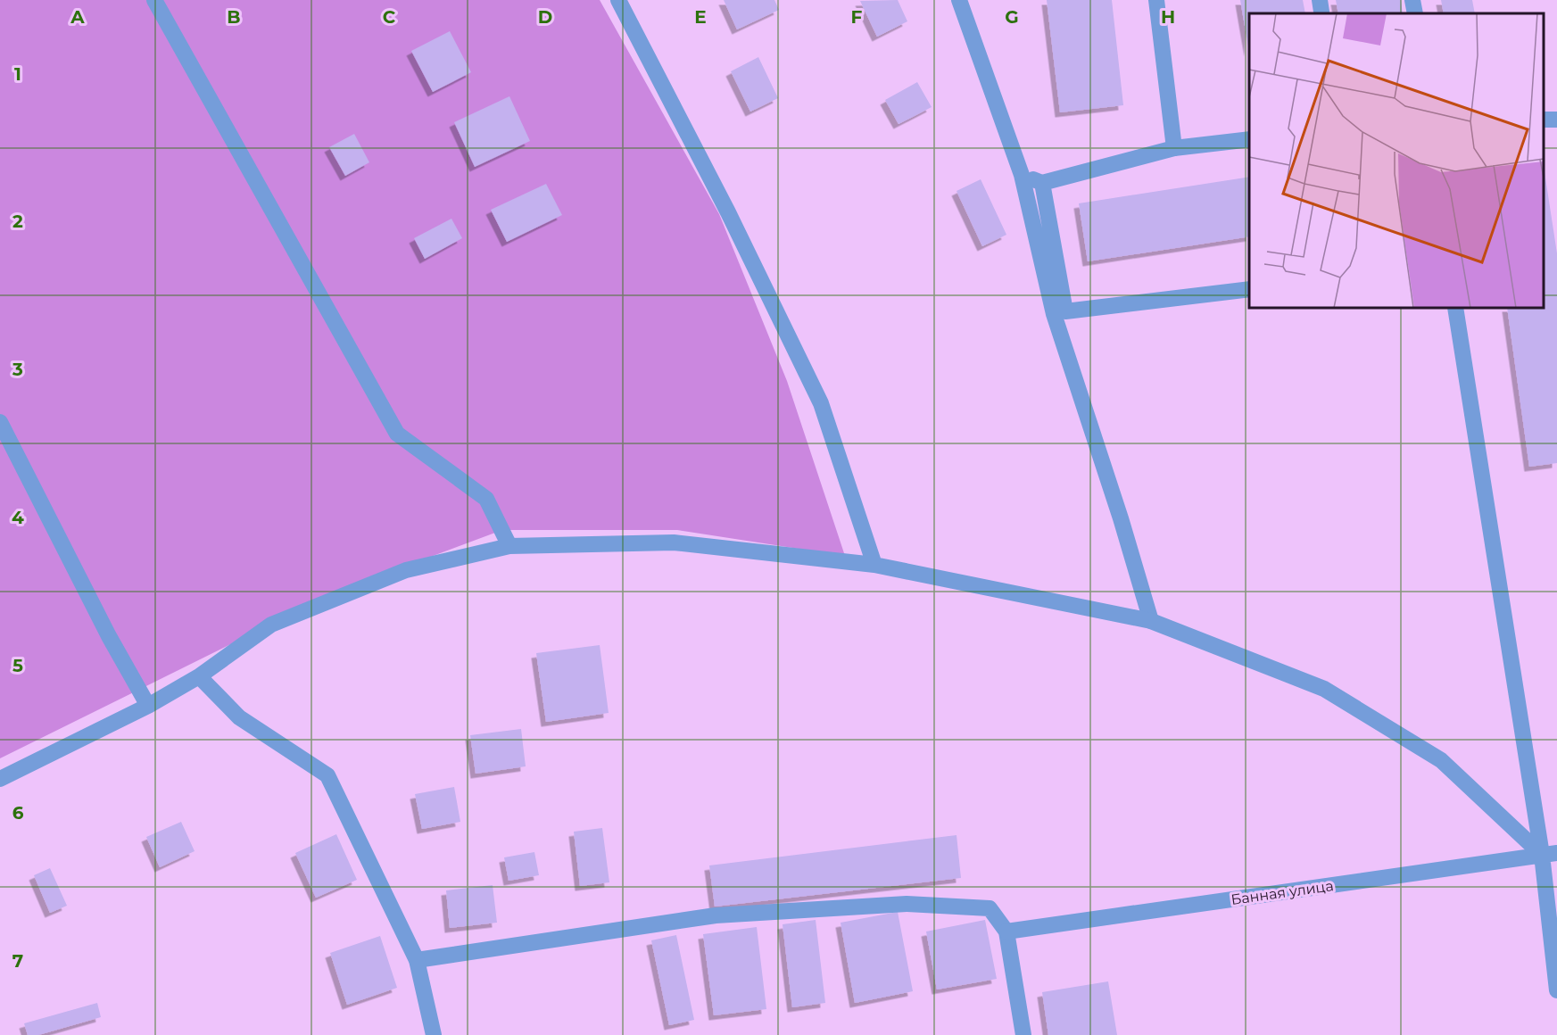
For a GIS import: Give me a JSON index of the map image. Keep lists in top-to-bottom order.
{
  "streets": {
    "street": ["Банная улица"]
  },
  "grid": {
    "columns": [
      "A",
      "B",
      "C",
      "D",
      "E",
      "F",
      "G",
      "H"
    ],
    "rows": [
      "1",
      "2",
      "3",
      "4",
      "5",
      "6",
      "7"
    ]
  }
}
